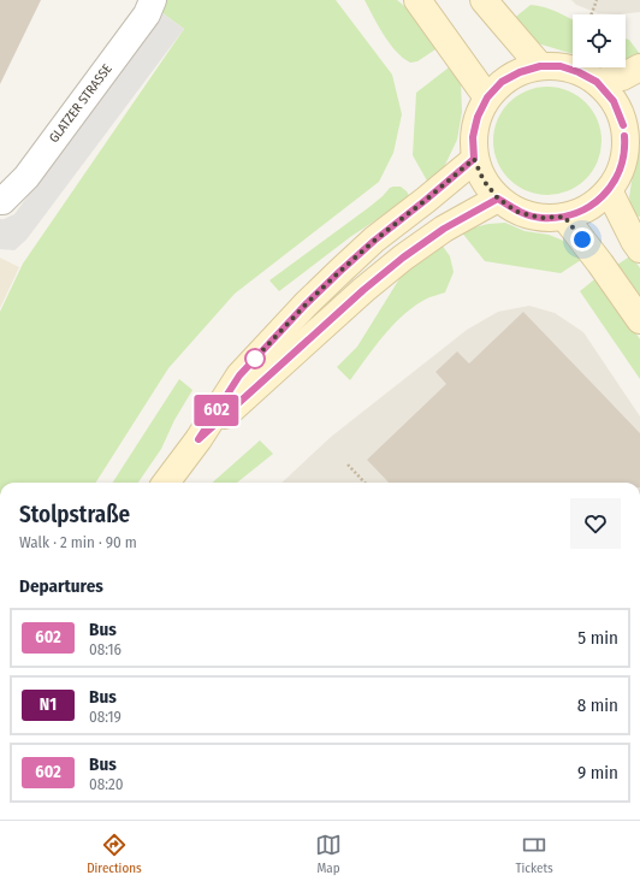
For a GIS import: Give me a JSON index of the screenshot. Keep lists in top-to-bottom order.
{
  "streets": {
    "street": ["GLATZER STRASSE"]
  },
  "lines": ["bus line 602"],
  "page": {
    "on_map": "602",
    "heading": [
      ["Stolpstraße", "Walk · 2 min · 90 m"],
      "Departures"
    ],
    "list": [
      {
        "mark": "602",
        "name": "Bus",
        "note": "08:16",
        "value": "5 min"
      },
      {
        "mark": "N1",
        "name": "Bus",
        "note": "08:19",
        "value": "8 min"
      },
      {
        "mark": "602",
        "name": "Bus",
        "note": "08:20",
        "value": "9 min"
      }
    ],
    "tabs": ["Directions", "Map", "Tickets"]
  }
}
